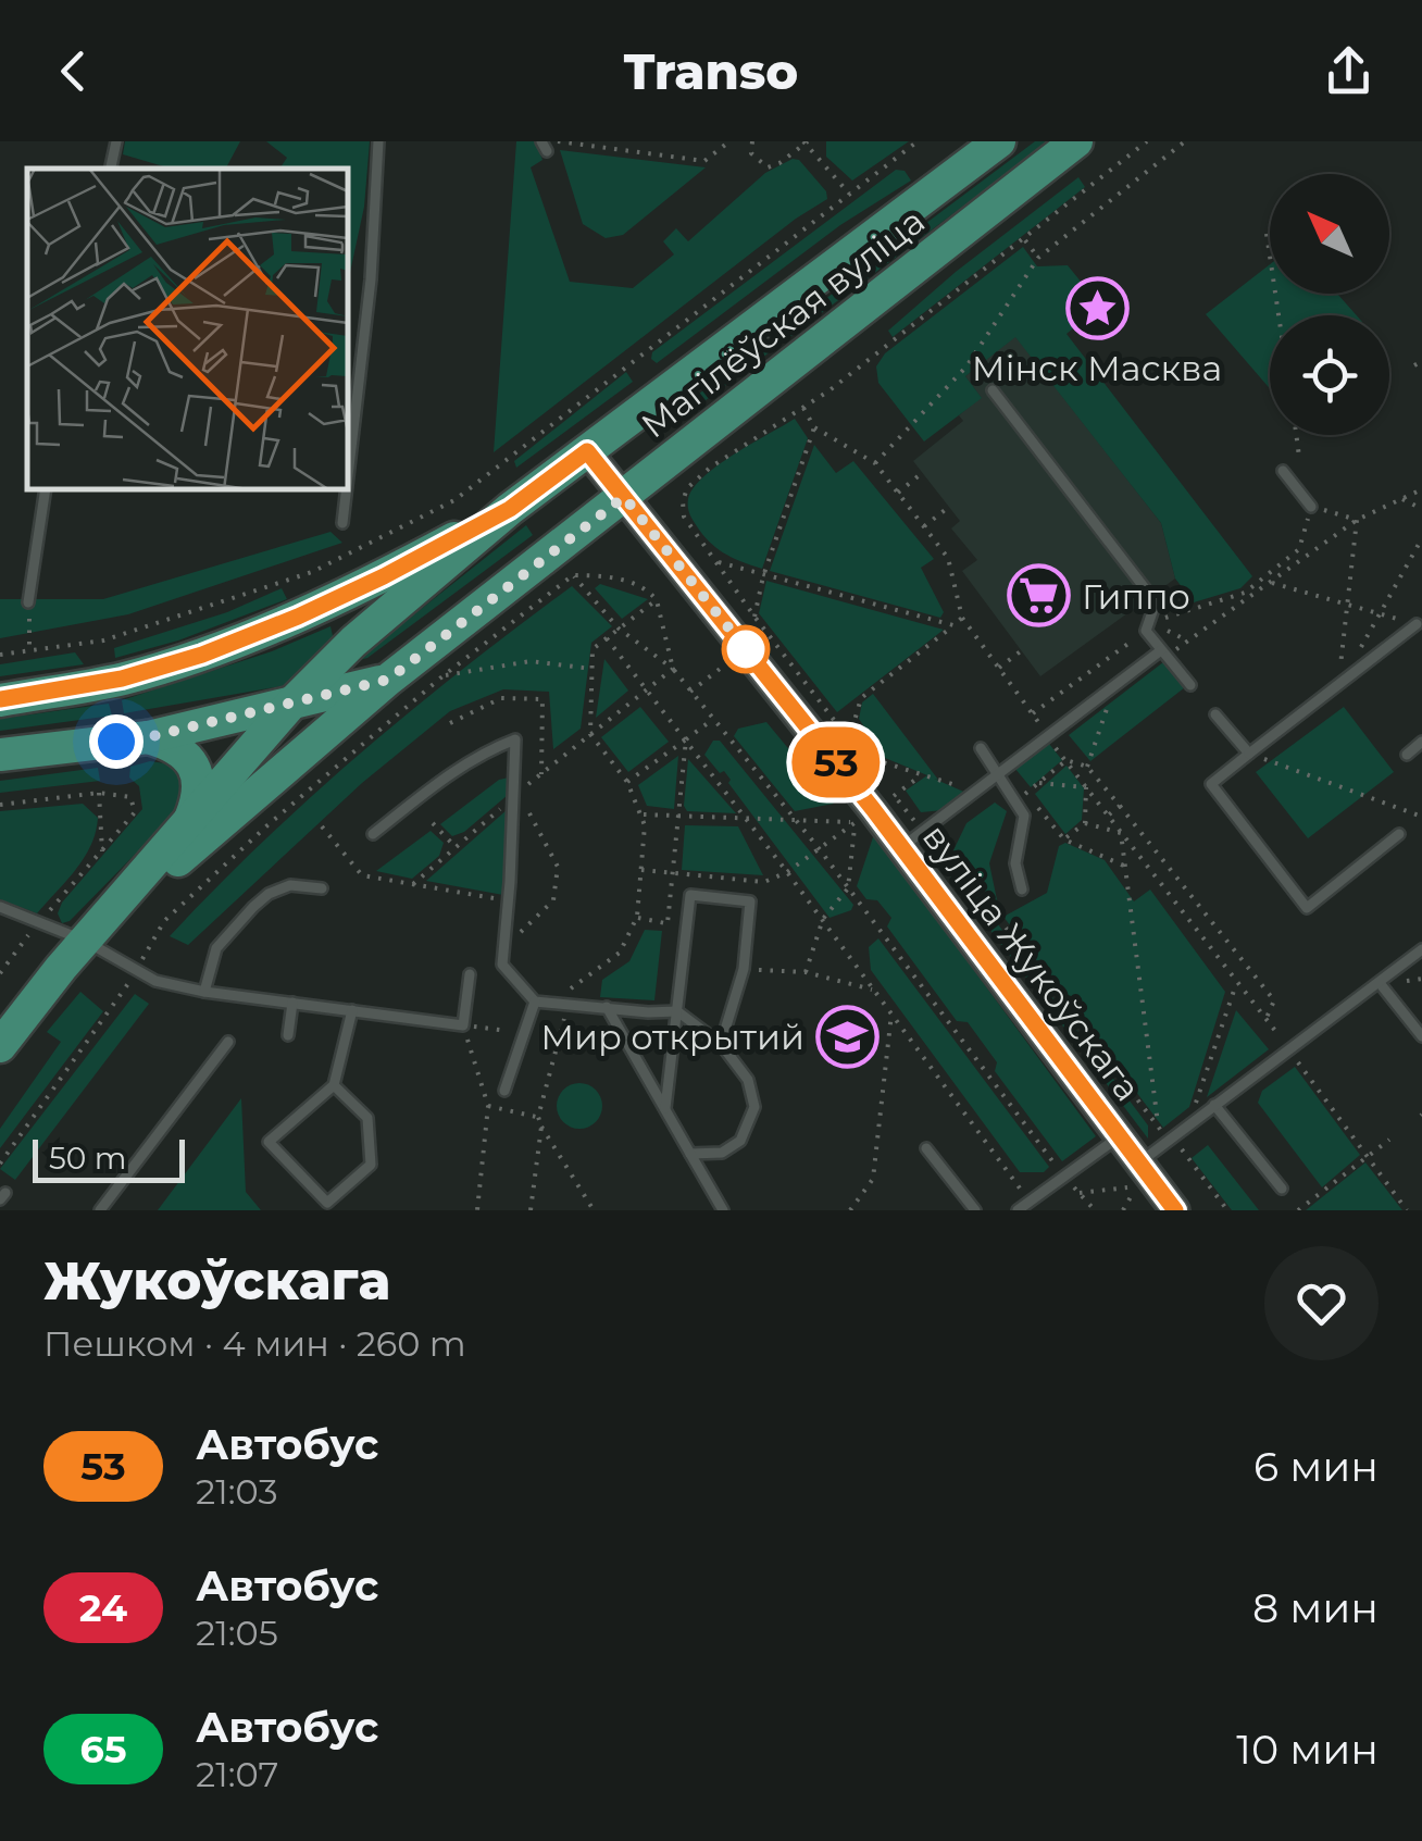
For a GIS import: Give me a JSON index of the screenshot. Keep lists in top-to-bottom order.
{
  "streets": {
    "main road": ["Магілёўская вуліца", "вуліца Жукоўскага"]
  },
  "crossings": [
    ["Магілёўская вуліца", "вуліца Жукоўскага"]
  ],
  "places": {
    "place": ["Мінск Масква"],
    "supermarket": ["Гиппо"],
    "school or university": ["Мир открытий"]
  },
  "lines": ["bus line 53"],
  "scale_bar": "50 m",
  "north": "top left",
  "page": {
    "header": "Transo",
    "on_map": "53",
    "scale": "50 m",
    "heading": ["Жукоўскага", "Пешком · 4 мин · 260 m"],
    "list": [
      {
        "mark": "53",
        "name": "Автобус",
        "note": "21:03",
        "value": "6 мин"
      },
      {
        "mark": "24",
        "name": "Автобус",
        "note": "21:05",
        "value": "8 мин"
      },
      {
        "mark": "65",
        "name": "Автобус",
        "note": "21:07",
        "value": "10 мин"
      }
    ]
  }
}
